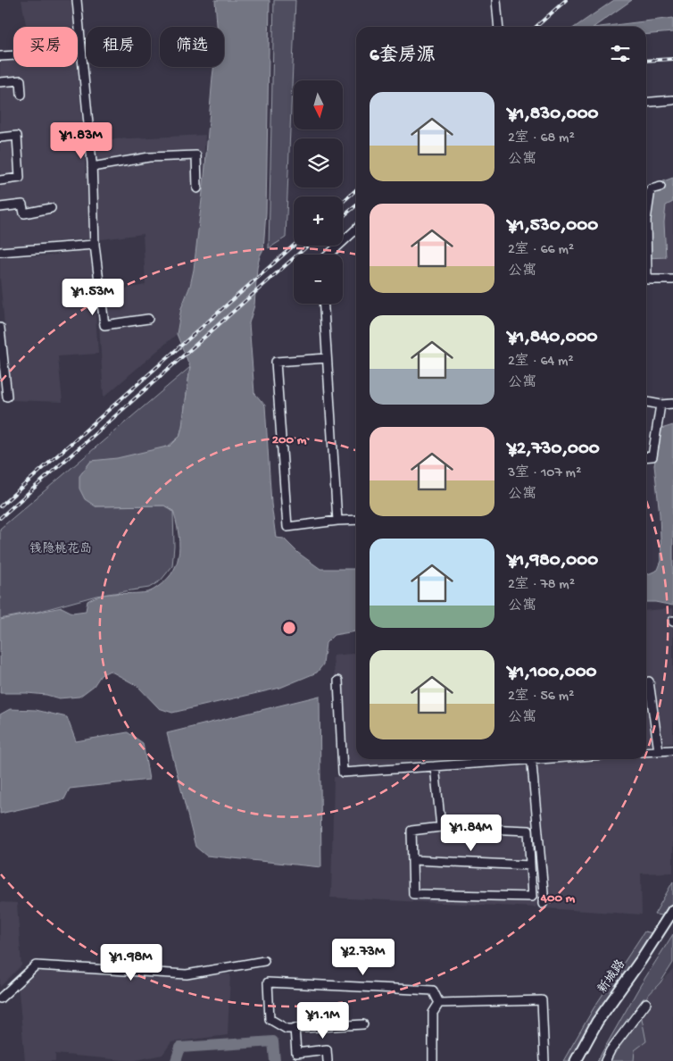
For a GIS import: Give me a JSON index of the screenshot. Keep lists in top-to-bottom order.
{
  "streets": {
    "main road": ["新城路"]
  },
  "parks": ["钱隐桃花岛"],
  "north": "bottom",
  "page": {
    "chip": ["买房", "租房", "筛选"],
    "heading": "6套房源",
    "map_buttons": ["+", "−"],
    "list": [
      {
        "name": "¥1,830,000",
        "note": "2室 · 68 m² · 公寓"
      },
      {
        "name": "¥1,530,000",
        "note": "2室 · 66 m² · 公寓"
      },
      {
        "name": "¥1,840,000",
        "note": "2室 · 64 m² · 公寓"
      },
      {
        "name": "¥2,730,000",
        "note": "3室 · 107 m² · 公寓"
      },
      {
        "name": "¥1,980,000",
        "note": "2室 · 78 m² · 公寓"
      },
      {
        "name": "¥1,100,000",
        "note": "2室 · 56 m² · 公寓"
      }
    ],
    "price": [
      "¥1.83M",
      "¥1.53M",
      "¥1.84M",
      "¥2.73M",
      "¥1.98M",
      "¥1.1M"
    ]
  },
  "rings": ["200 m", "400 m"]
}
